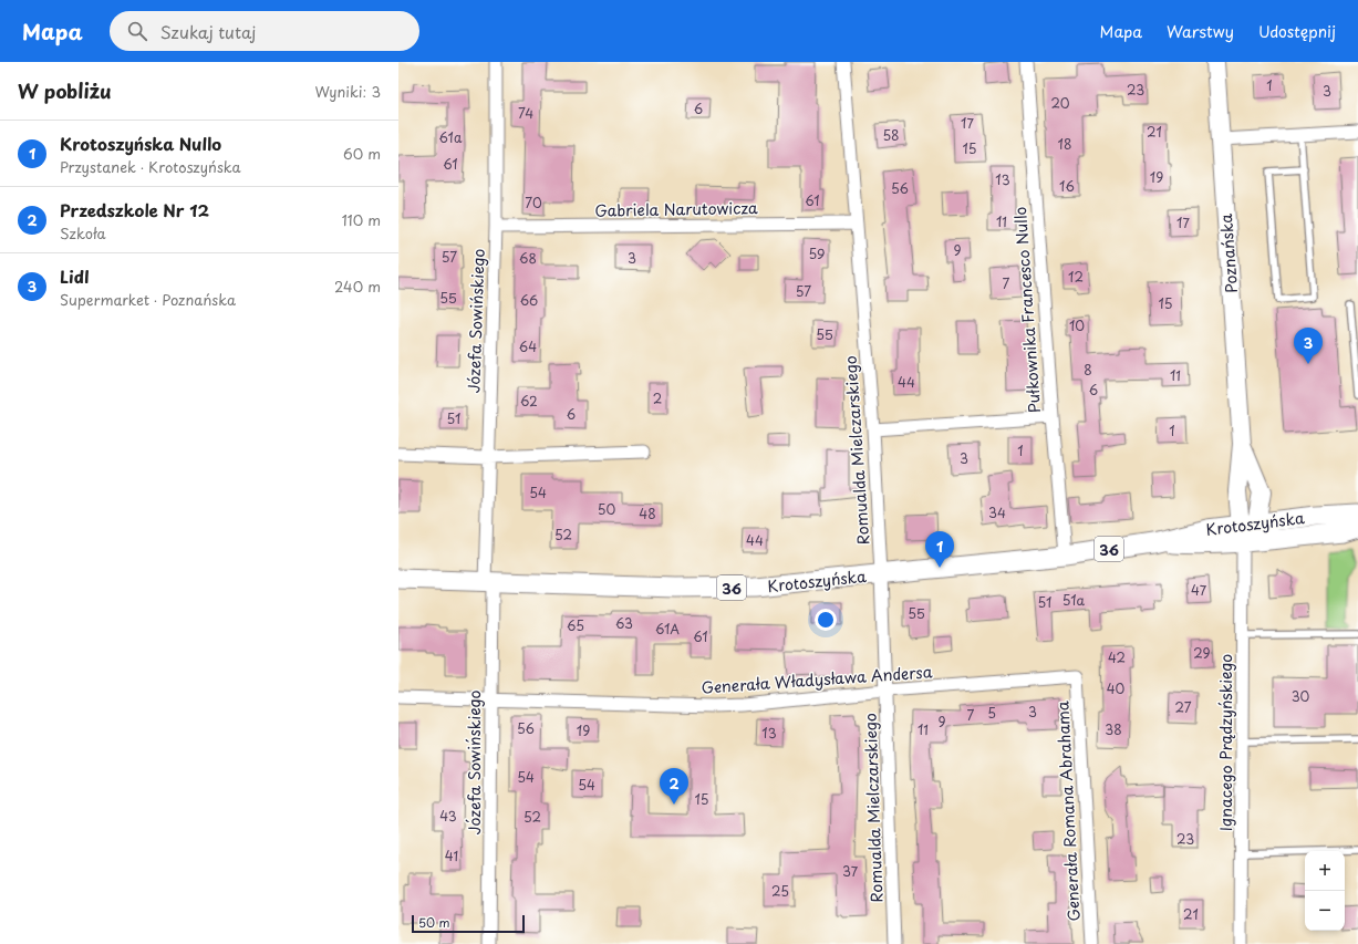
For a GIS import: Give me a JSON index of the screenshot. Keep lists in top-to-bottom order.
{
  "streets": {
    "main road": ["Poznańska", "Krotoszyńska", "36"],
    "street": [
      "Gabriela Narutowicza",
      "Pułkownika Francesco Nullo",
      "Józefa Sowińskiego",
      "Romualda Mielczarskiego",
      "Generała Władysława Andersa",
      "Ignacego Prądzyńskiego",
      "Generała Romana Abrahama"
    ]
  },
  "crossings": [
    ["Gabriela Narutowicza", "Józefa Sowińskiego"],
    ["Gabriela Narutowicza", "Romualda Mielczarskiego"],
    ["Poznańska", "Krotoszyńska"],
    ["Poznańska", "Ignacego Prądzyńskiego"],
    ["Pułkownika Francesco Nullo", "Krotoszyńska"],
    ["Józefa Sowińskiego", "Krotoszyńska"],
    ["Józefa Sowińskiego", "Generała Władysława Andersa"],
    ["Romualda Mielczarskiego", "Krotoszyńska"],
    ["Romualda Mielczarskiego", "Generała Władysława Andersa"],
    ["Krotoszyńska", "Ignacego Prądzyńskiego"],
    ["Generała Władysława Andersa", "Generała Romana Abrahama"]
  ],
  "house_numbers": [
    "1",
    "23",
    "3",
    "20",
    "6",
    "74",
    "17",
    "21",
    "58",
    "61a",
    "18",
    "15",
    "61",
    "19",
    "13",
    "16",
    "56",
    "61",
    "70",
    "11",
    "17",
    "9",
    "59",
    "57",
    "68",
    "3",
    "12",
    "7",
    "57",
    "55",
    "66",
    "15",
    "10",
    "55",
    "64",
    "8",
    "11",
    "44",
    "6",
    "2",
    "62",
    "6",
    "51",
    "1",
    "1",
    "3",
    "54",
    "50",
    "34",
    "48",
    "52",
    "44",
    "47",
    "51a",
    "51",
    "55",
    "63",
    "65",
    "61A",
    "61",
    "29",
    "42",
    "40",
    "30",
    "27",
    "3",
    "5",
    "7",
    "9",
    "56",
    "11",
    "38",
    "19",
    "13",
    "54",
    "54",
    "15",
    "43",
    "52",
    "23",
    "41",
    "37",
    "25",
    "21"
  ],
  "scale_bar": "50 m",
  "page": {
    "header": "Mapa",
    "search": "Szukaj tutaj",
    "nav": ["Mapa", "Warstwy", "Udostępnij"],
    "heading": ["W pobliżu", "Wyniki: 3"],
    "list": [
      {
        "mark": "1",
        "name": "Krotoszyńska Nullo",
        "note": "Przystanek · Krotoszyńska",
        "value": "60 m"
      },
      {
        "mark": "2",
        "name": "Przedszkole Nr 12",
        "note": "Szkoła",
        "value": "110 m"
      },
      {
        "mark": "3",
        "name": "Lidl",
        "note": "Supermarket · Poznańska",
        "value": "240 m"
      }
    ],
    "pins": ["3", "1", "2"],
    "map_buttons": ["+", "−"],
    "scale": "50 m"
  }
}
